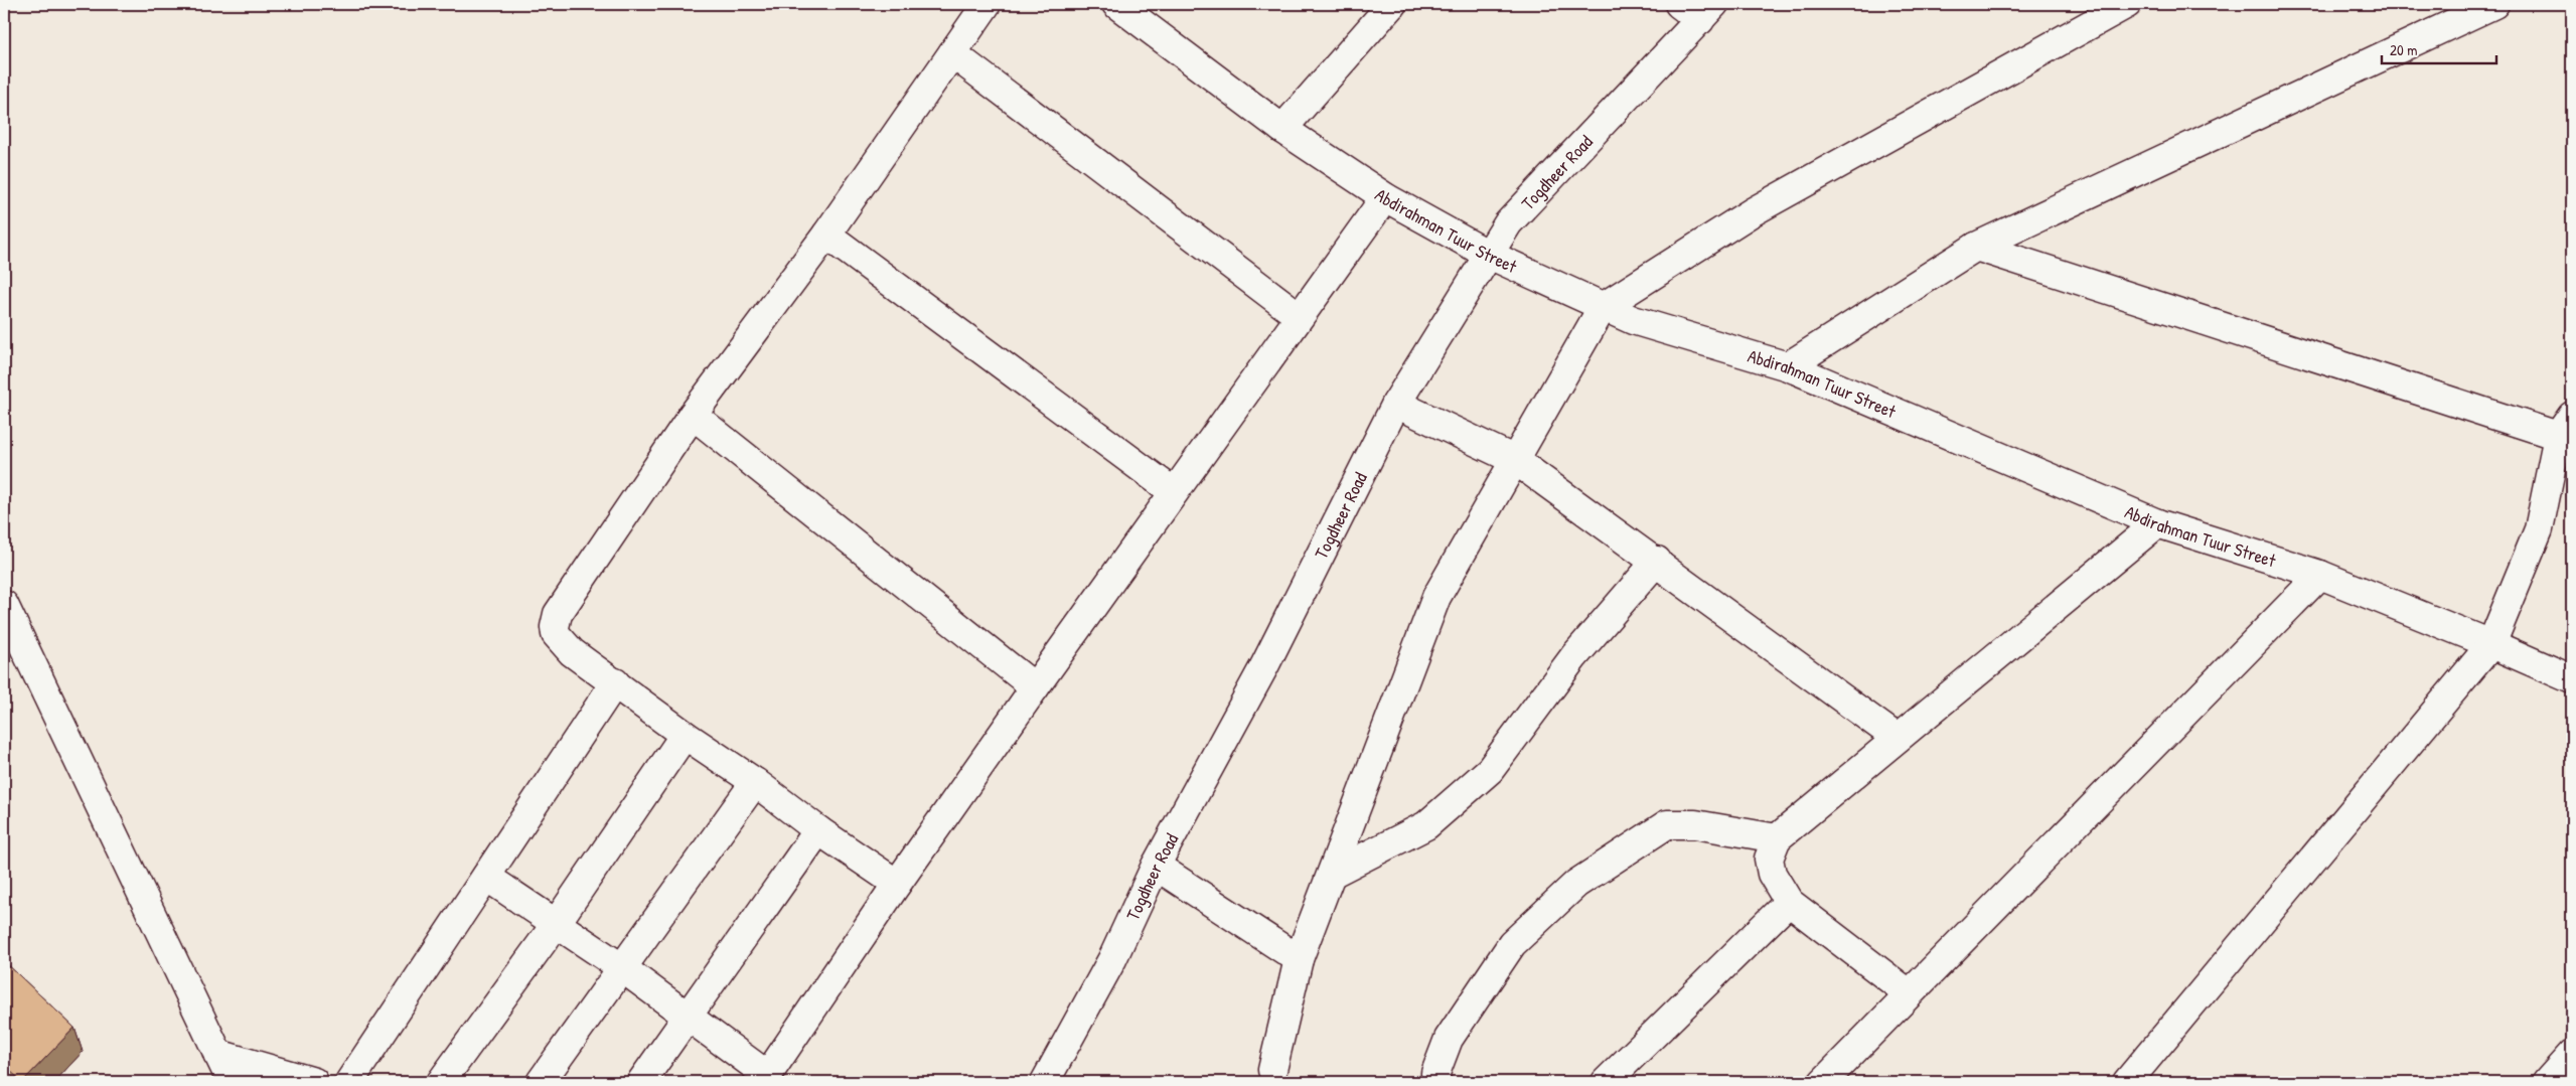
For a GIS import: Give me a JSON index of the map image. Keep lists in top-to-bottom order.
{
  "streets": {
    "street": ["Togdheer Road", "Abdirahman Tuur Street"]
  },
  "crossings": [
    ["Togdheer Road", "Abdirahman Tuur Street"]
  ],
  "scale_bar": "20 m"
}
